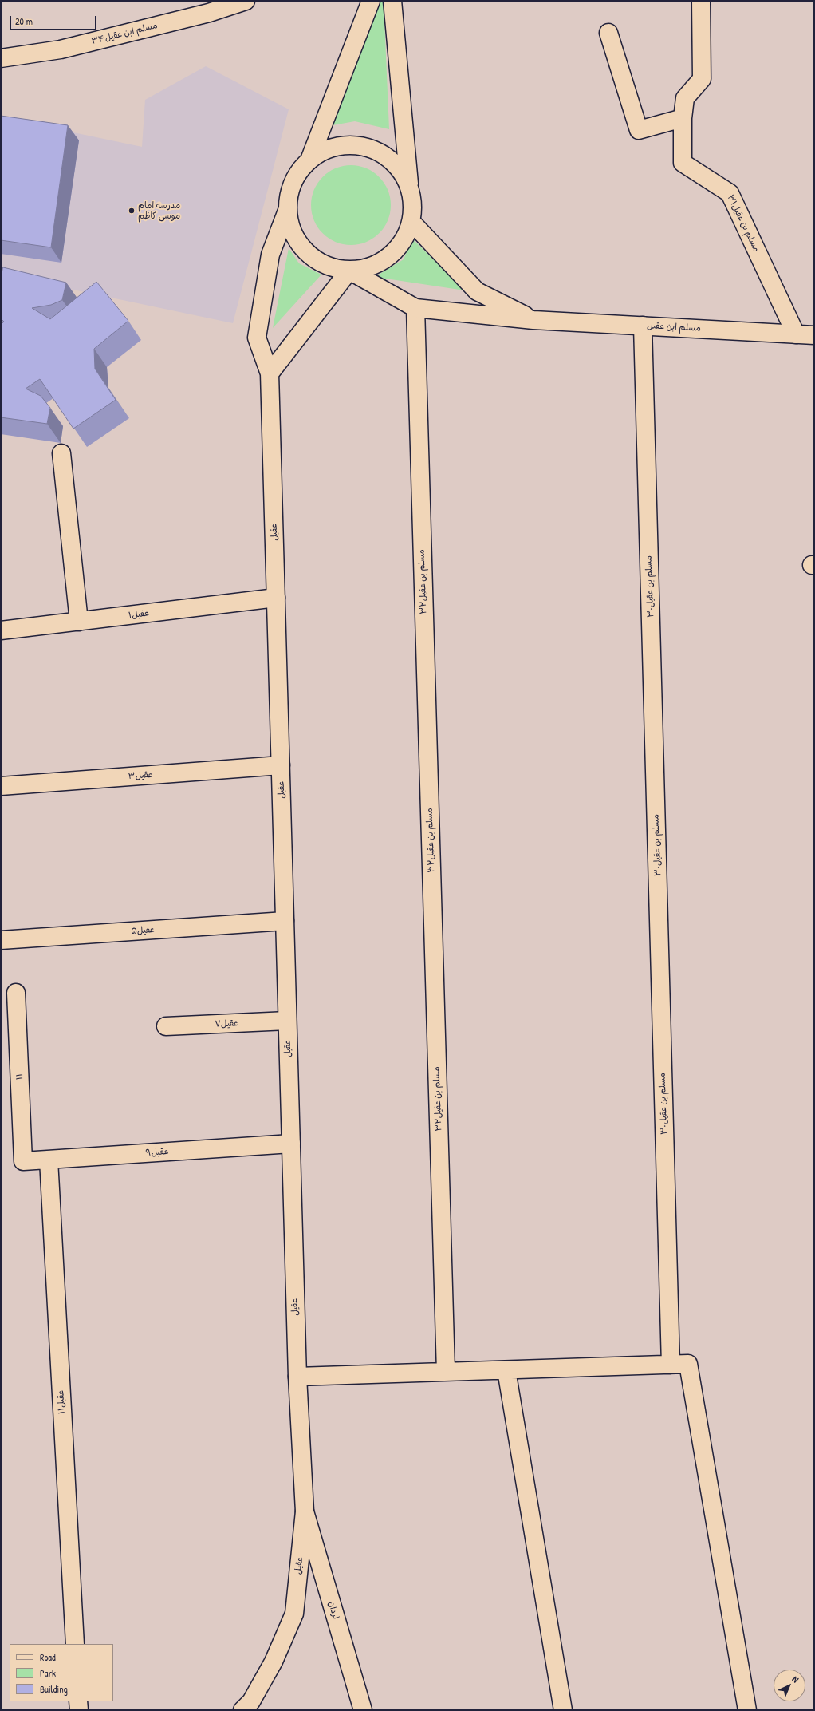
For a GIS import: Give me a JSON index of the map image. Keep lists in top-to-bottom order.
{
  "streets": {
    "street": [
      "مسلم ابن عقیل۳۴",
      "مسلم بن عقیل۳۱",
      "مسلم ابن عقیل",
      "عقیل",
      "مسلم بن عقیل۳۲",
      "مسلم بن عقیل۳۰",
      "عقیل۱",
      "عقیل۳",
      "عقیل۵",
      "عقیل۷",
      "۱۱",
      "عقیل۹",
      "عقیل۱۱",
      "لردان"
    ]
  },
  "crossings": [
    ["مسلم بن عقیل۳۱", "مسلم ابن عقیل"],
    ["مسلم ابن عقیل", "مسلم بن عقیل۳۲"],
    ["مسلم ابن عقیل", "مسلم بن عقیل۳۰"],
    ["عقیل", "عقیل۱"],
    ["عقیل", "عقیل۳"],
    ["عقیل", "عقیل۵"],
    ["عقیل", "عقیل۷"],
    ["عقیل", "عقیل۹"],
    ["عقیل", "لردان"],
    ["۱۱", "عقیل۹"],
    ["عقیل۹", "عقیل۱۱"]
  ],
  "places": ["مدرسه امام موسی کاظم"],
  "legend": ["Road", "Park", "Building"],
  "scale_bar": "20 m",
  "north": "top right"
}
